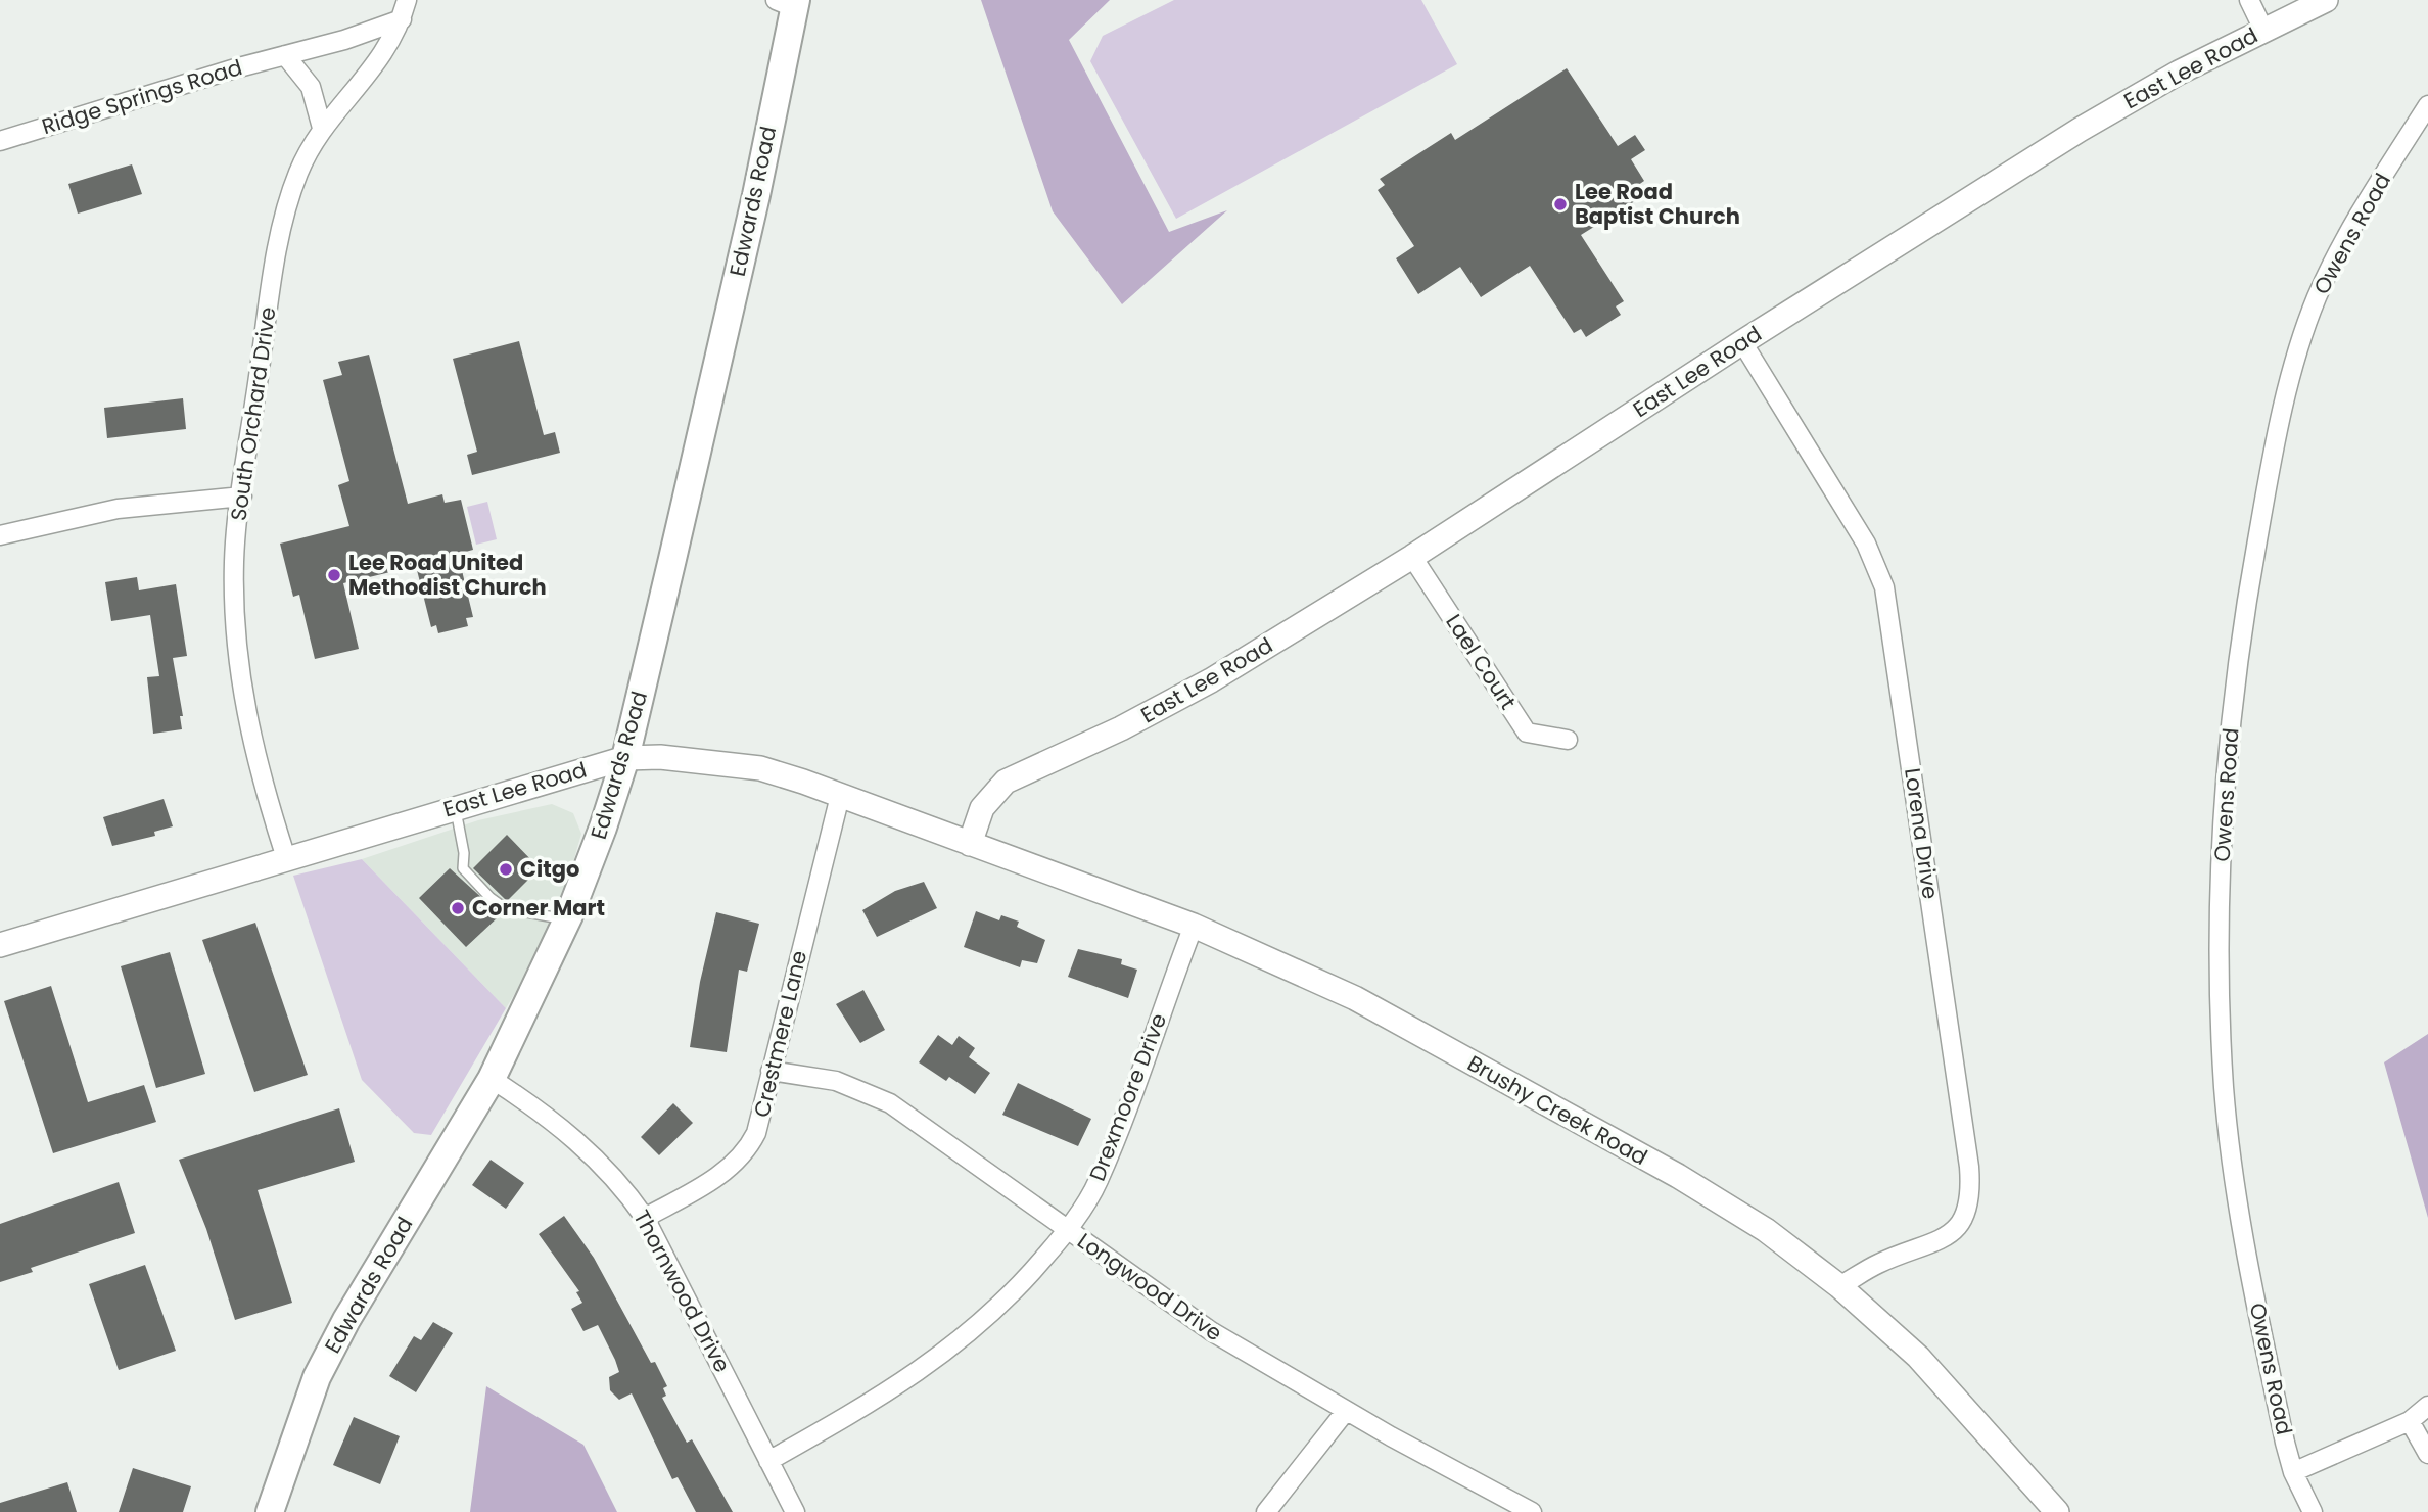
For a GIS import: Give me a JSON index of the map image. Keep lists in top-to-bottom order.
{
  "streets": {
    "main road": ["Edwards Road"],
    "street": [
      "East Lee Road",
      "Ridge Springs Road",
      "Owens Road",
      "South Orchard Drive",
      "Lael Court",
      "Lorena Drive",
      "Crestmere Lane",
      "Drexmoore Drive",
      "Brushy Creek Road",
      "Longwood Drive",
      "Thornwood Drive"
    ]
  },
  "crossings": [
    ["East Lee Road", "Edwards Road"],
    ["East Lee Road", "South Orchard Drive"],
    ["East Lee Road", "Lael Court"],
    ["East Lee Road", "Lorena Drive"],
    ["East Lee Road", "Crestmere Lane"],
    ["East Lee Road", "Brushy Creek Road"],
    ["Ridge Springs Road", "South Orchard Drive"],
    ["Edwards Road", "Thornwood Drive"],
    ["Lorena Drive", "Brushy Creek Road"],
    ["Crestmere Lane", "Longwood Drive"],
    ["Crestmere Lane", "Thornwood Drive"],
    ["Drexmoore Drive", "Brushy Creek Road"],
    ["Drexmoore Drive", "Longwood Drive"],
    ["Drexmoore Drive", "Thornwood Drive"]
  ],
  "places": [
    "Lee Road Baptist Church",
    "Lee Road United Methodist Church",
    "Citgo",
    "Corner Mart"
  ]
}
